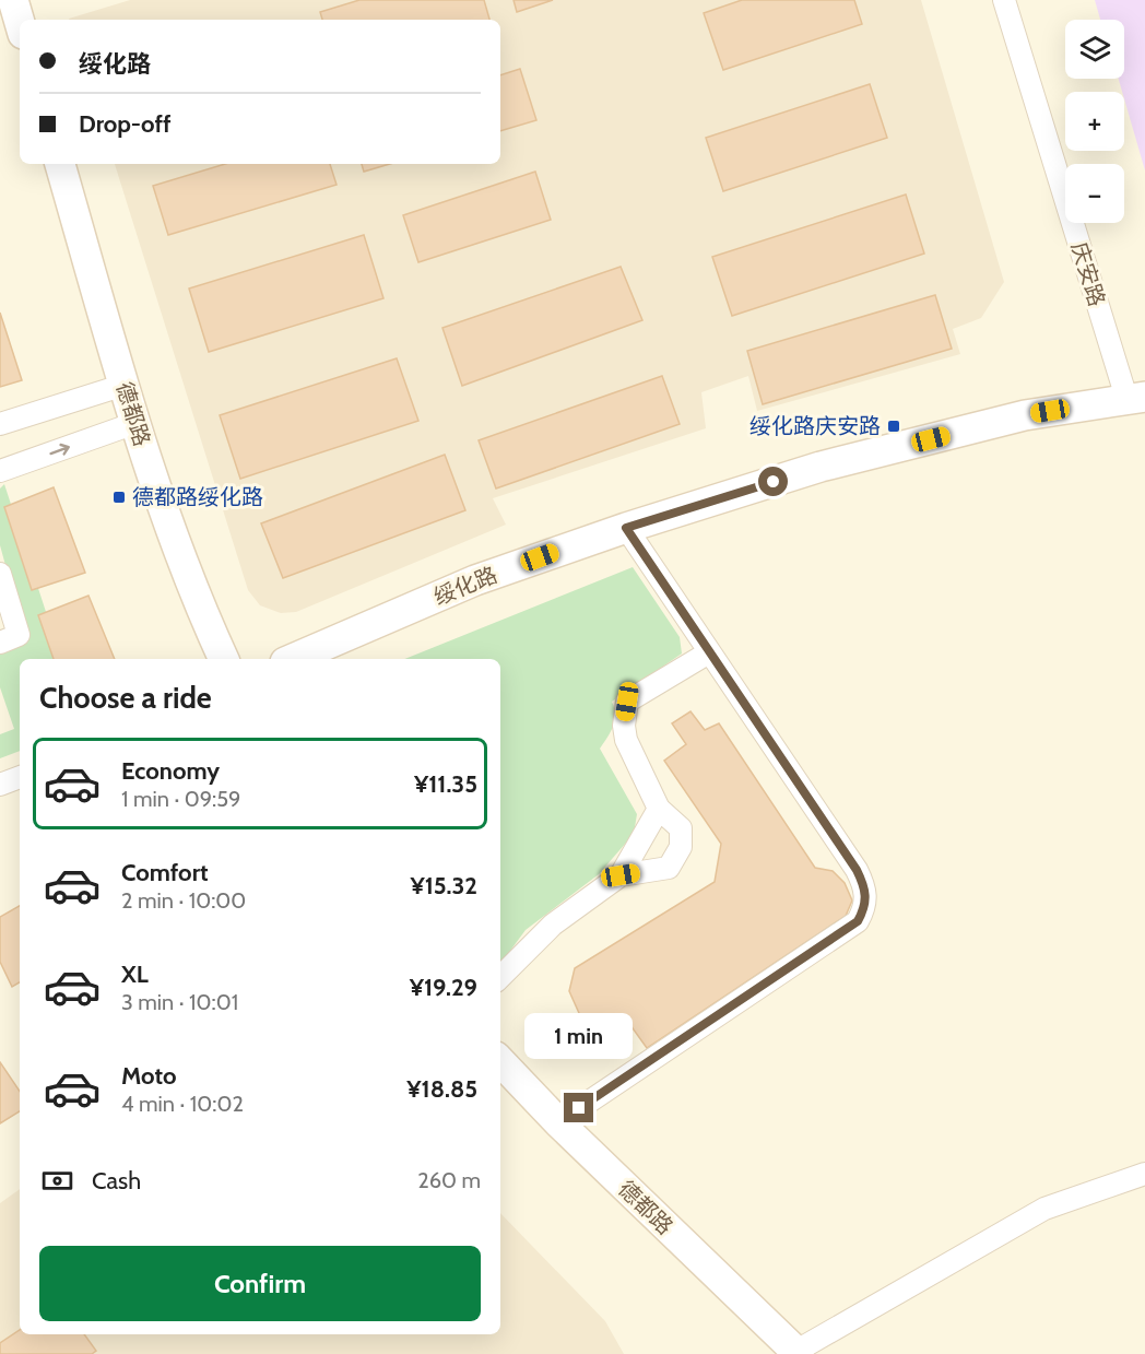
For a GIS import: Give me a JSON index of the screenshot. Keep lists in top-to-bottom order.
{
  "streets": {
    "street": ["庆安路", "德都路", "绥化路"]
  },
  "crossings": [
    ["庆安路", "绥化路"]
  ],
  "places": {
    "transit": ["绥化路庆安路", "德都路绥化路"]
  },
  "page": {
    "map_buttons": ["+", "−"],
    "banner": ["绥化路", "Drop-off"],
    "heading": "Choose a ride",
    "list": [
      {
        "name": "Economy",
        "note": "1 min · 09:59",
        "value": "¥11.35"
      },
      {
        "name": "Comfort",
        "note": "2 min · 10:00",
        "value": "¥15.32"
      },
      {
        "name": "XL",
        "note": "3 min · 10:01",
        "value": "¥19.29"
      },
      {
        "name": "Moto",
        "note": "4 min · 10:02",
        "value": "¥18.85"
      }
    ],
    "bubble": "1 min",
    "pay": ["Cash", "260 m"],
    "buttons": "Confirm"
  }
}
